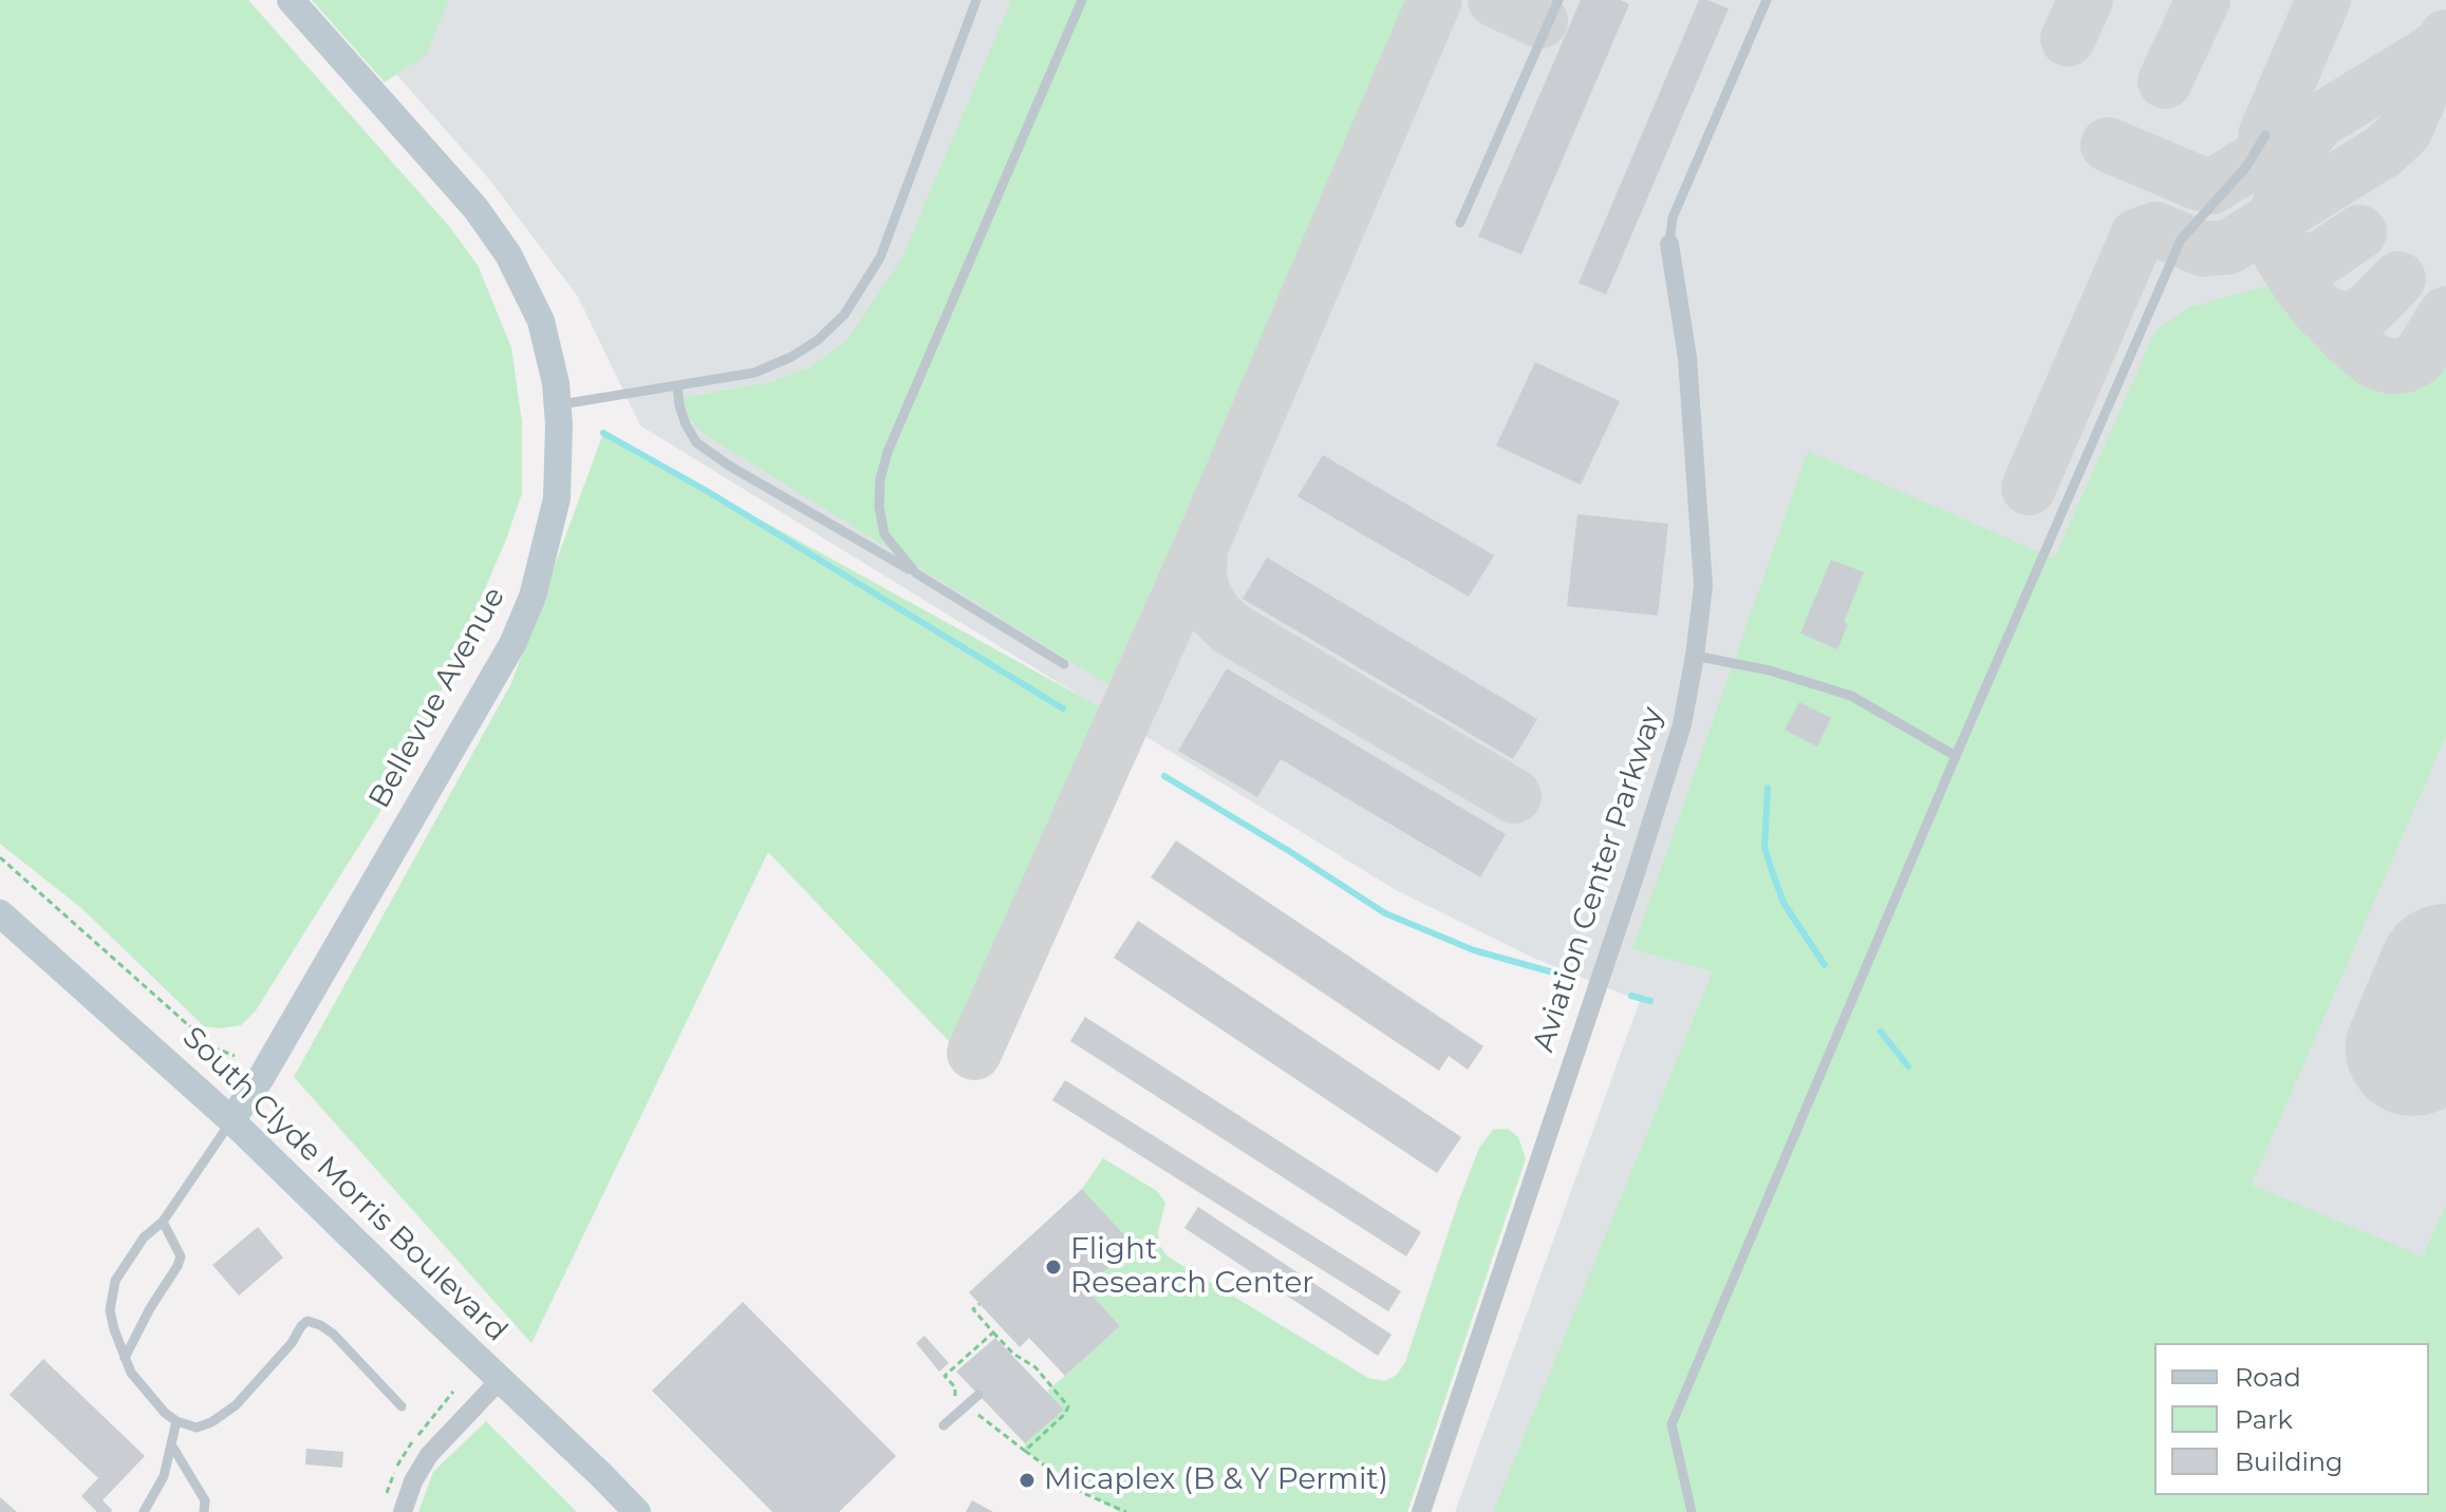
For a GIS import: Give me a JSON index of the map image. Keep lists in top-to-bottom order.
{
  "streets": {
    "street": ["Bellevue Avenue", "Aviation Center Parkway", "South Clyde Morris Boulevard"]
  },
  "crossings": [
    ["Bellevue Avenue", "South Clyde Morris Boulevard"]
  ],
  "places": ["Flight Research Center", "Micaplex (B & Y Permit)"],
  "legend": ["Road", "Park", "Building"]
}
